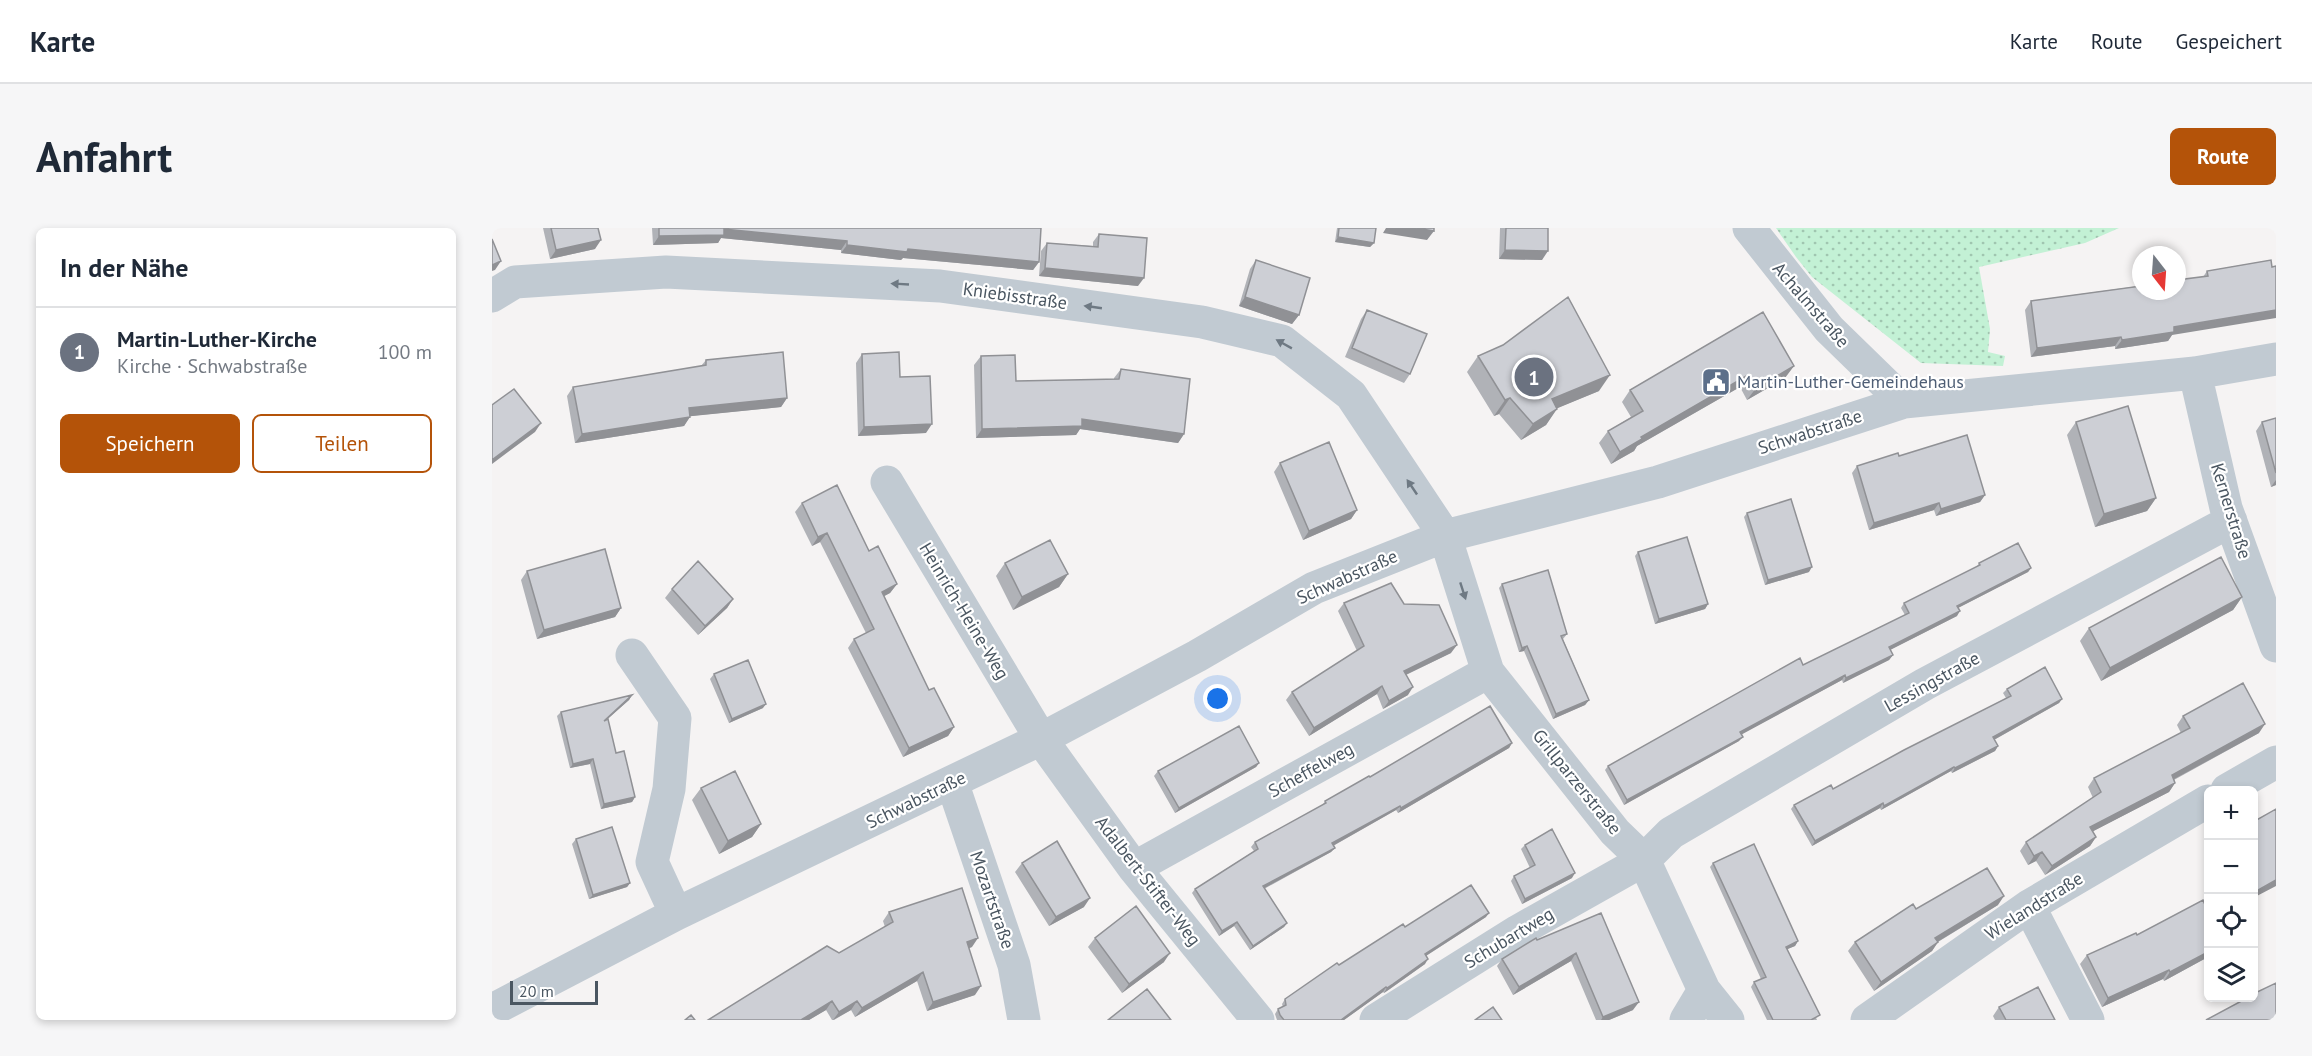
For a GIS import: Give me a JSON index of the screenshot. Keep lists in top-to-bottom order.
{
  "streets": {
    "street": [
      "Kniebisstraße",
      "Achalmstraße",
      "Schwabstraße",
      "Kernerstraße",
      "Heinrich-Heine-Weg",
      "Lessingstraße",
      "Scheffelweg",
      "Grillparzerstraße",
      "Adalbert-Stifter-Weg",
      "Mozartstraße",
      "Wielandstraße",
      "Schubartweg"
    ]
  },
  "crossings": [
    ["Kniebisstraße", "Schwabstraße"],
    ["Kniebisstraße", "Grillparzerstraße"],
    ["Achalmstraße", "Schwabstraße"],
    ["Schwabstraße", "Kernerstraße"],
    ["Schwabstraße", "Heinrich-Heine-Weg"],
    ["Schwabstraße", "Grillparzerstraße"],
    ["Schwabstraße", "Adalbert-Stifter-Weg"],
    ["Schwabstraße", "Mozartstraße"],
    ["Kernerstraße", "Lessingstraße"],
    ["Heinrich-Heine-Weg", "Adalbert-Stifter-Weg"],
    ["Lessingstraße", "Grillparzerstraße"],
    ["Lessingstraße", "Schubartweg"],
    ["Scheffelweg", "Grillparzerstraße"],
    ["Scheffelweg", "Adalbert-Stifter-Weg"],
    ["Grillparzerstraße", "Schubartweg"]
  ],
  "one_way": ["Kniebisstraße"],
  "places": {
    "public building": ["Martin-Luther-Gemeindehaus"]
  },
  "scale_bar": "20 m",
  "north": "bottom",
  "page": {
    "header": "Karte",
    "nav": ["Karte", "Route", "Gespeichert"],
    "buttons": [
      "Route",
      ["Speichern", "Teilen"]
    ],
    "title": "Anfahrt",
    "heading": "In der Nähe",
    "list": [
      {
        "mark": "1",
        "name": "Martin-Luther-Kirche",
        "note": "Kirche · Schwabstraße",
        "value": "100 m"
      }
    ],
    "pins": "1",
    "map_buttons": ["+", "−"],
    "scale": "20 m"
  }
}
